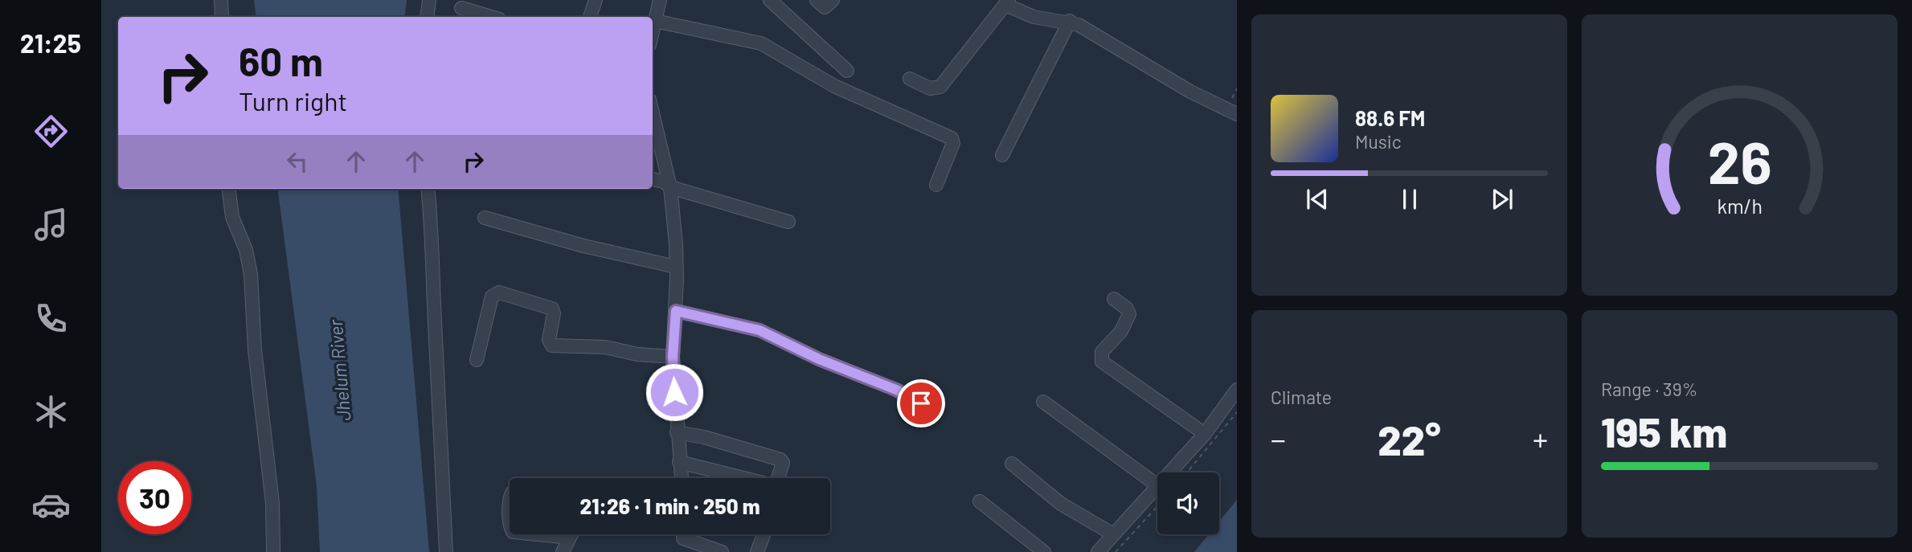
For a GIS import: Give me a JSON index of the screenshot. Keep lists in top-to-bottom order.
{
  "water": ["Jhelum River"],
  "page": {
    "tabs": "21:25",
    "turn": ["60 m", "Turn right"],
    "song": ["88.6 FM", "Music"],
    "tile": [
      "Climate",
      ["Range · 39%", "195 km"]
    ],
    "heat": ["−", "22°", "+"],
    "limit": "30",
    "trip": "21:26 · 1 min · 250 m",
    "gauge": ["26", "km/h"]
  }
}
